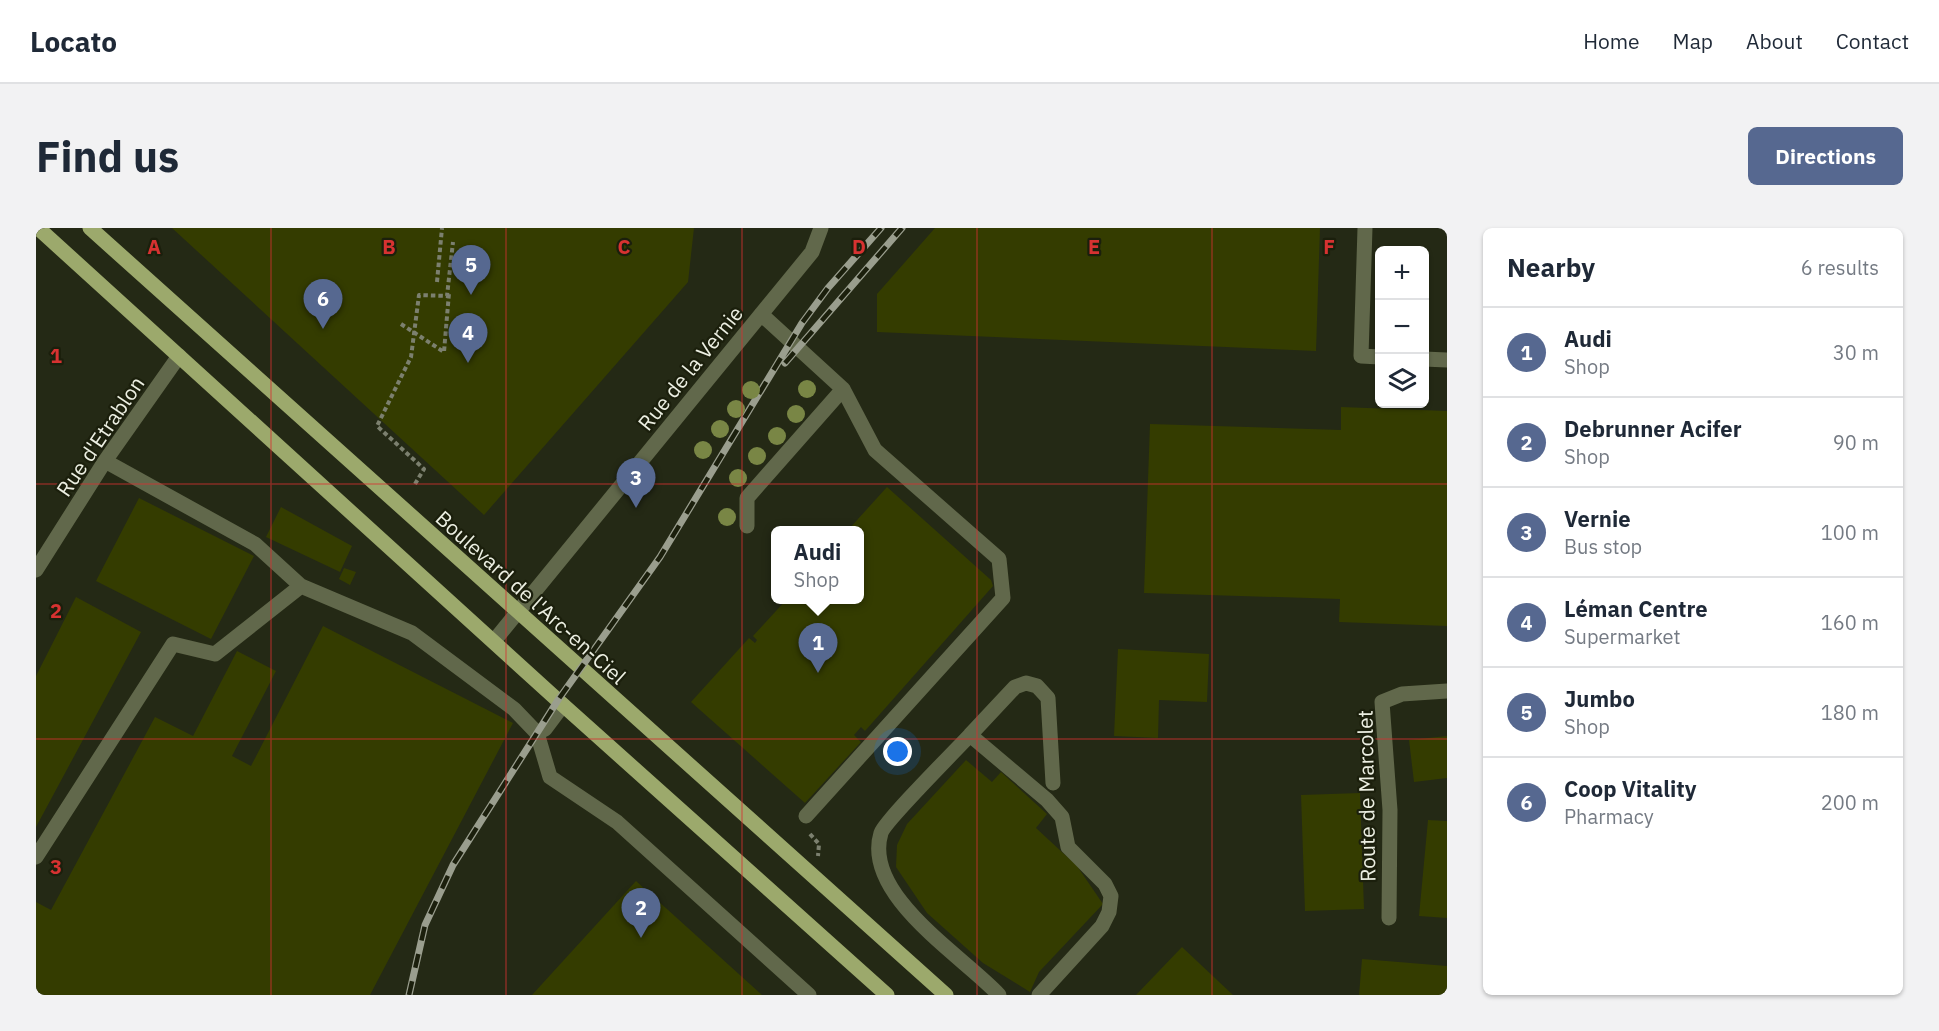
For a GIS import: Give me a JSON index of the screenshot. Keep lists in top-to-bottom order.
{
  "streets": {
    "main road": ["Boulevard de l'Arc-en-Ciel"],
    "street": ["Rue de la Vernie", "Rue d'Etrablon", "Route de Marcolet"]
  },
  "crossings": [
    ["Rue de la Vernie", "Boulevard de l'Arc-en-Ciel"]
  ],
  "page": {
    "header": "Locato",
    "nav": [
      "Home",
      "Map",
      "About",
      "Contact"
    ],
    "buttons": "Directions",
    "title": "Find us",
    "heading": ["Nearby", "6 results"],
    "pins": [
      "5",
      "6",
      "4",
      "3",
      "1",
      "2"
    ],
    "map_buttons": ["+", "−"],
    "list": [
      {
        "mark": "1",
        "name": "Audi",
        "note": "Shop",
        "value": "30 m"
      },
      {
        "mark": "2",
        "name": "Debrunner Acifer",
        "note": "Shop",
        "value": "90 m"
      },
      {
        "mark": "3",
        "name": "Vernie",
        "note": "Bus stop",
        "value": "100 m"
      },
      {
        "mark": "4",
        "name": "Léman Centre",
        "note": "Supermarket",
        "value": "160 m"
      },
      {
        "mark": "5",
        "name": "Jumbo",
        "note": "Shop",
        "value": "180 m"
      },
      {
        "mark": "6",
        "name": "Coop Vitality",
        "note": "Pharmacy",
        "value": "200 m"
      }
    ],
    "popup": ["Audi", "Shop"]
  },
  "grid": {
    "columns": [
      "A",
      "B",
      "C",
      "D",
      "E",
      "F"
    ],
    "rows": ["1", "2", "3"]
  }
}
